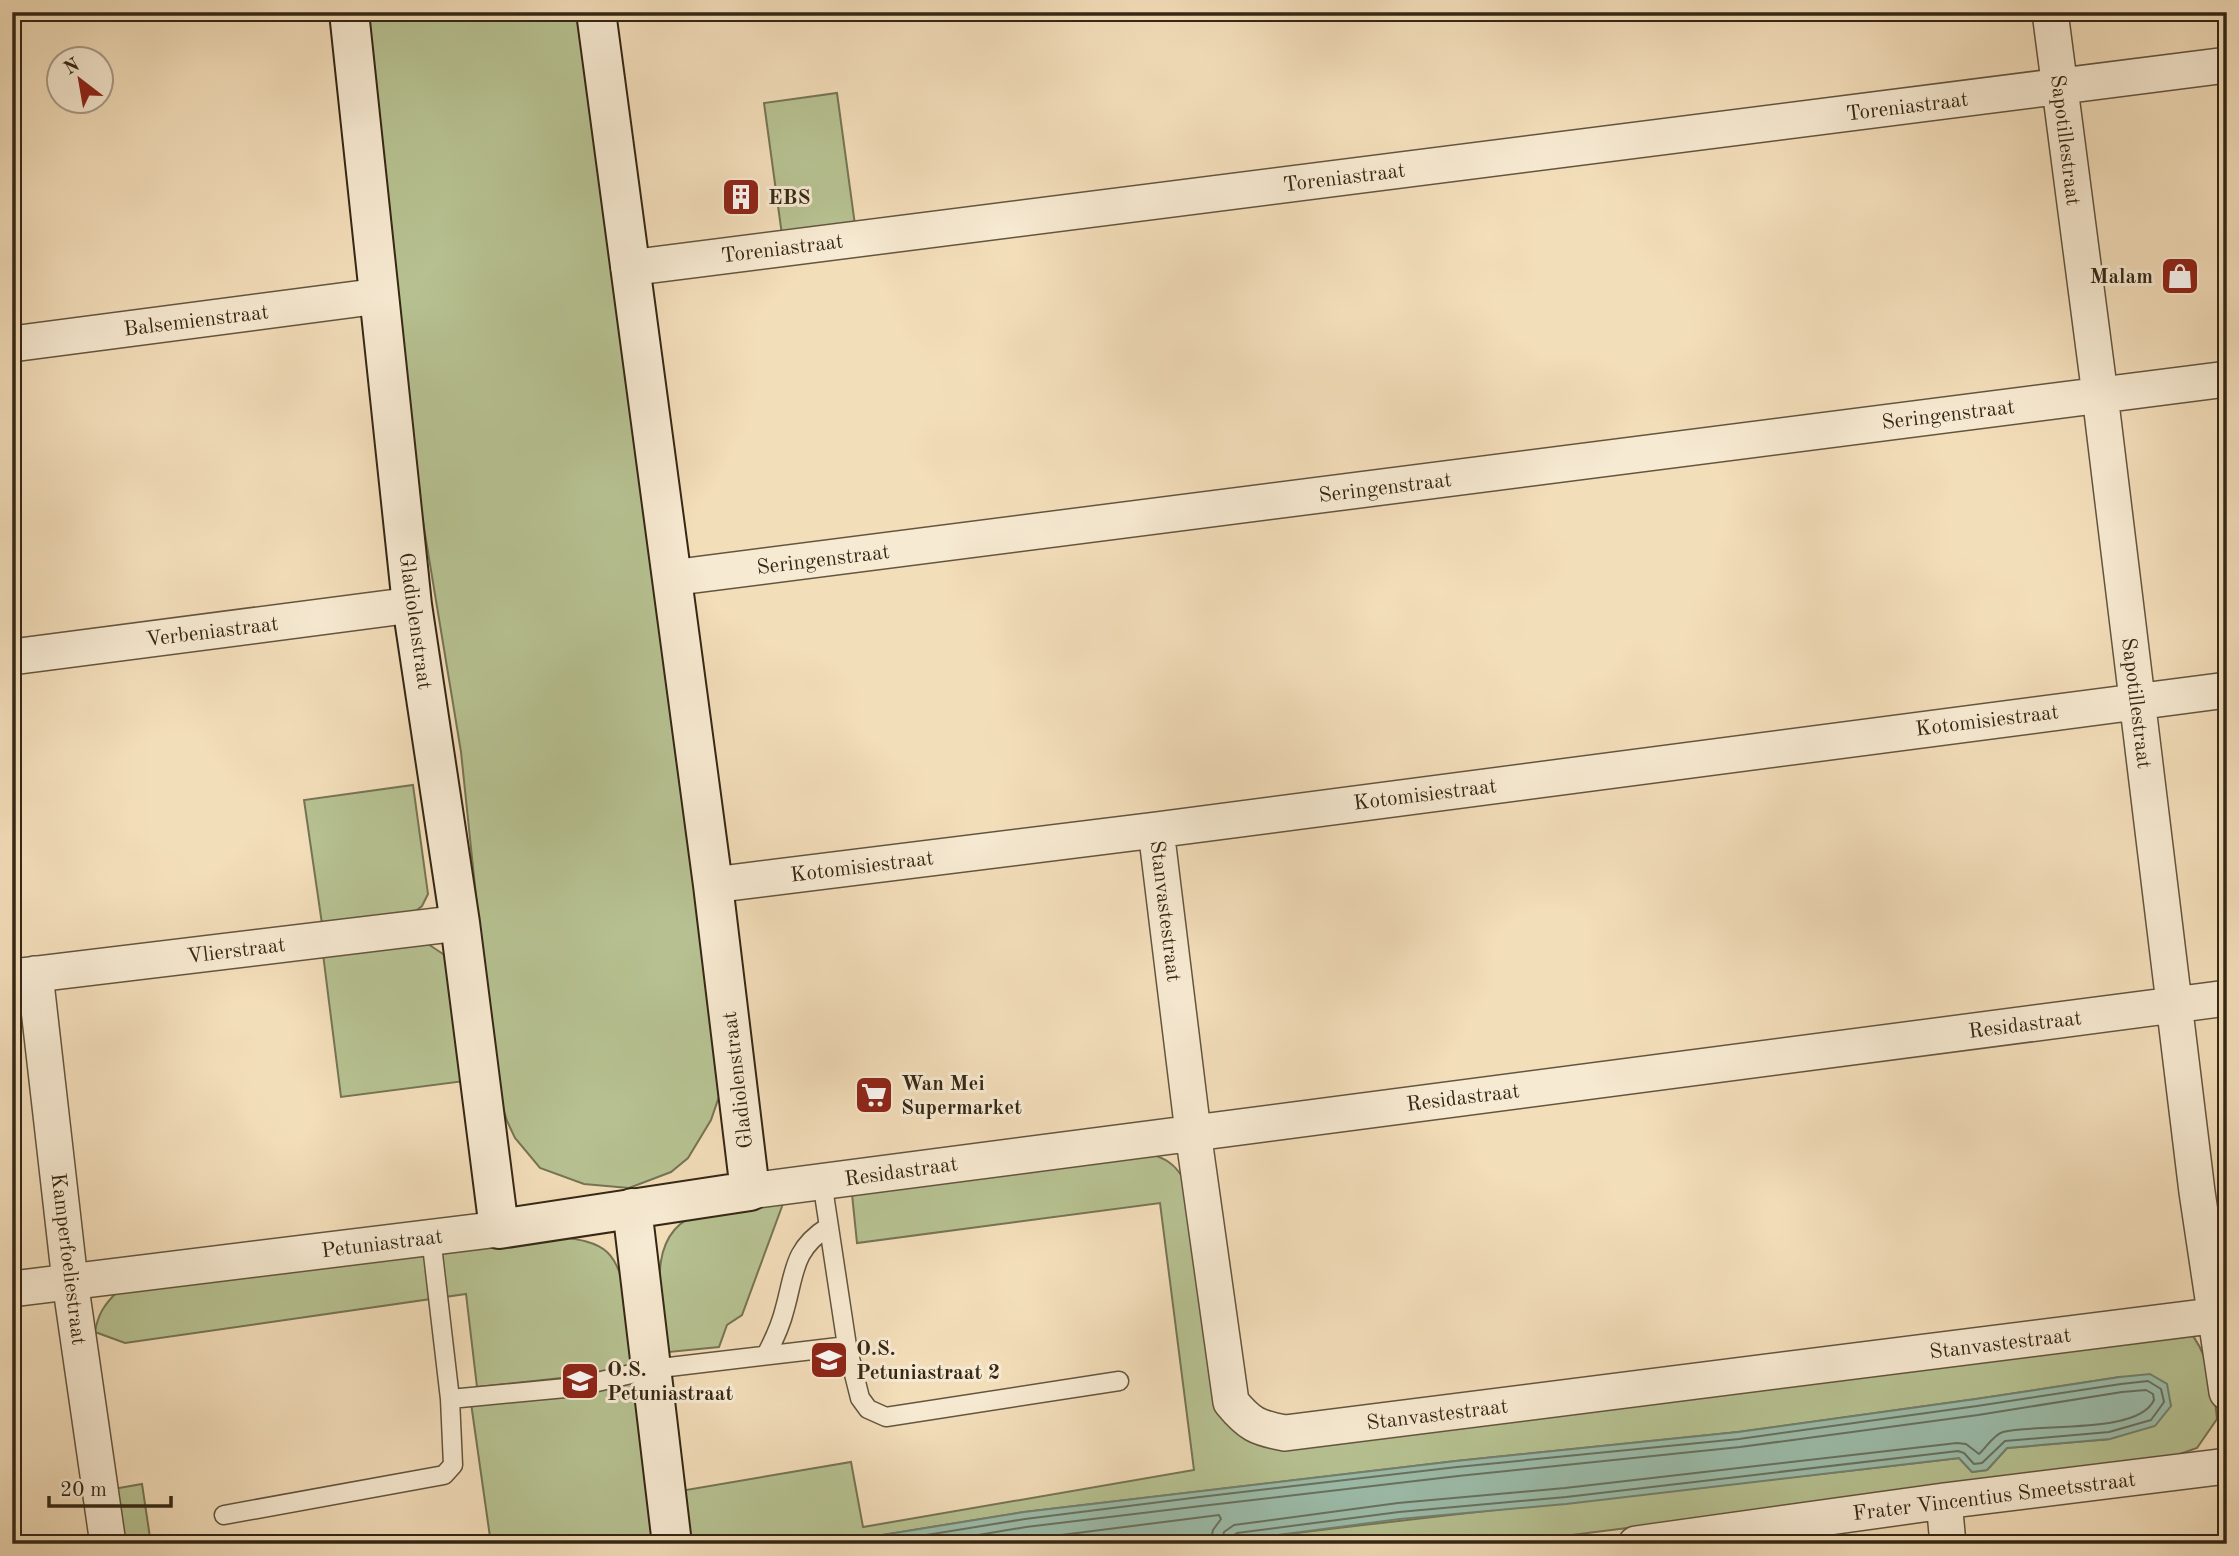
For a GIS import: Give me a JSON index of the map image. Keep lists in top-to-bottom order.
{
  "streets": {
    "street": [
      "Toreniastraat",
      "Sapotillestraat",
      "Balsemienstraat",
      "Seringenstraat",
      "Gladiolenstraat",
      "Verbeniastraat",
      "Kotomisiestraat",
      "Stanvastestraat",
      "Vlierstraat",
      "Residastraat",
      "Petuniastraat",
      "Kamperfoeliestraat",
      "Frater Vincentius Smeetsstraat"
    ]
  },
  "crossings": [
    ["Toreniastraat", "Sapotillestraat"],
    ["Toreniastraat", "Gladiolenstraat"],
    ["Sapotillestraat", "Seringenstraat"],
    ["Sapotillestraat", "Kotomisiestraat"],
    ["Sapotillestraat", "Stanvastestraat"],
    ["Sapotillestraat", "Residastraat"],
    ["Balsemienstraat", "Gladiolenstraat"],
    ["Seringenstraat", "Gladiolenstraat"],
    ["Gladiolenstraat", "Verbeniastraat"],
    ["Gladiolenstraat", "Kotomisiestraat"],
    ["Gladiolenstraat", "Vlierstraat"],
    ["Gladiolenstraat", "Residastraat"],
    ["Gladiolenstraat", "Petuniastraat"],
    ["Kotomisiestraat", "Stanvastestraat"],
    ["Stanvastestraat", "Residastraat"],
    ["Vlierstraat", "Kamperfoeliestraat"],
    ["Residastraat", "Petuniastraat"],
    ["Petuniastraat", "Kamperfoeliestraat"]
  ],
  "places": {
    "building": ["EBS"],
    "shop": ["Malam"],
    "supermarket": ["Wan Mei Supermarket"],
    "school or university": ["O.S. Petuniastraat 2", "O.S. Petuniastraat"]
  },
  "scale_bar": "20 m",
  "north": "top left"
}
